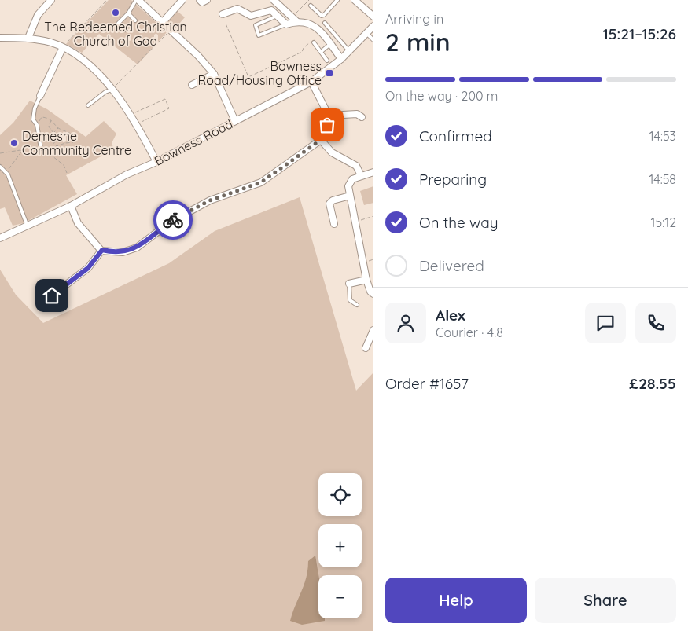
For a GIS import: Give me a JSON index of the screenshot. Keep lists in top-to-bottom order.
{
  "streets": {
    "street": ["Bowness Road"]
  },
  "places": {
    "other": ["The Redeemed Christian Church of God", "Demesne Community Centre"],
    "transit": ["Bowness Road/Housing Office"]
  },
  "page": {
    "heading": ["2 min", "Arriving in", "15:21–15:26"],
    "panel": [
      "Alex",
      "Courier · 4.8",
      "Order #1657",
      "£28.55"
    ],
    "bar": "On the way · 200 m",
    "list": [
      ["Confirmed", "14:53"],
      ["Preparing", "14:58"],
      ["On the way", "15:12"],
      "Delivered"
    ],
    "map_buttons": ["+", "−"],
    "buttons": ["Help", "Share"]
  }
}
